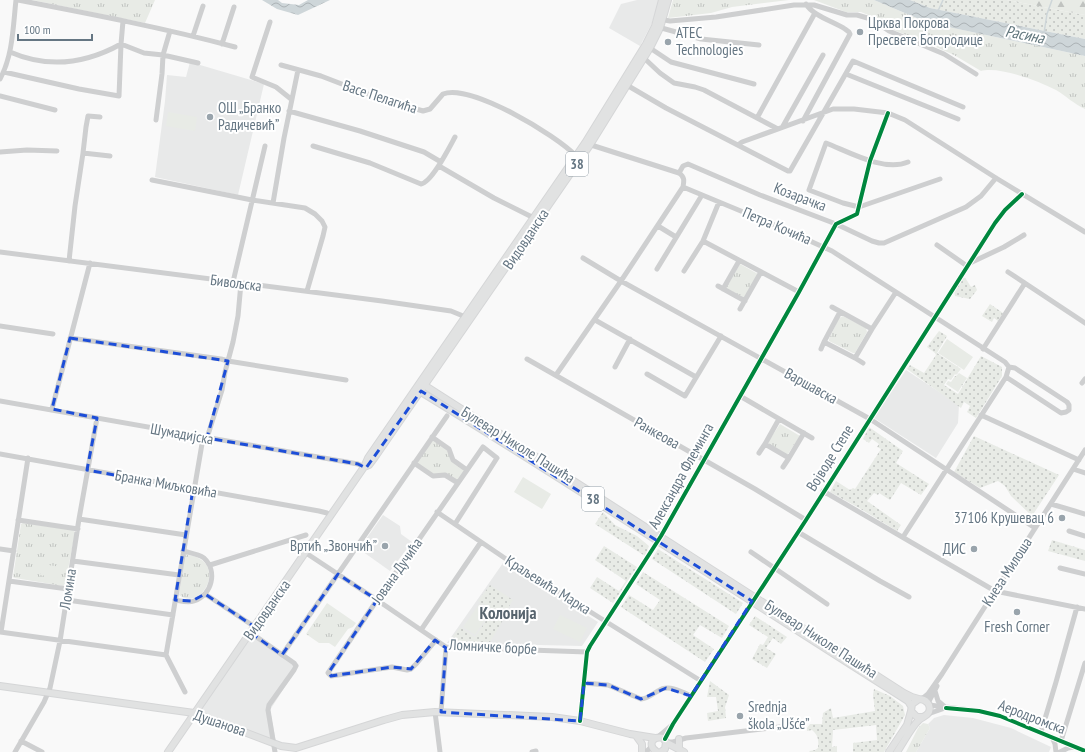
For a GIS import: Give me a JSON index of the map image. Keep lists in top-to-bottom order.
{
  "streets": {
    "main road": [
      "38",
      "Видовданска",
      "Булевар Николе Пашића",
      "Душанова"
    ],
    "street": [
      "Васе Пелагића",
      "Козарачка",
      "Петра Кочића",
      "Бивољска",
      "Варшавска",
      "Ранкеова",
      "Шумадијска",
      "Војводе Степе",
      "Александра Флеминга",
      "Бранка Миљковића",
      "Јована Дучића",
      "Кнеза Милоша",
      "Краљевића Марка",
      "Ломина",
      "Ломничке борбе",
      "Аеродромска"
    ]
  },
  "crossings": [
    ["Васе Пелагића", "Видовданска"],
    ["38", "Булевар Николе Пашића"],
    ["38", "Кнеза Милоша"],
    ["38", "Аеродромска"],
    ["Козарачка", "Александра Флеминга"],
    ["Петра Кочића", "Војводе Степе"],
    ["Петра Кочића", "Александра Флеминга"],
    ["Видовданска", "Бивољска"],
    ["Видовданска", "Шумадијска"],
    ["Видовданска", "Булевар Николе Пашића"],
    ["Видовданска", "Бранка Миљковића"],
    ["Видовданска", "Ломничке борбе"],
    ["Видовданска", "Душанова"],
    ["Варшавска", "Војводе Степе"],
    ["Варшавска", "Александра Флеминга"],
    ["Варшавска", "Кнеза Милоша"],
    ["Ранкеова", "Војводе Степе"],
    ["Ранкеова", "Александра Флеминга"],
    ["Шумадијска", "Ломина"],
    ["Булевар Николе Пашића", "Војводе Степе"],
    ["Булевар Николе Пашића", "Александра Флеминга"],
    ["Булевар Николе Пашића", "Кнеза Милоша"],
    ["Булевар Николе Пашића", "Аеродромска"],
    ["Војводе Степе", "Краљевића Марка"],
    ["Војводе Степе", "Душанова"],
    ["Александра Флеминга", "Краљевића Марка"],
    ["Александра Флеминга", "Ломничке борбе"],
    ["Александра Флеминга", "Душанова"],
    ["Бранка Миљковића", "Ломина"],
    ["Јована Дучића", "Краљевића Марка"],
    ["Јована Дучића", "Ломничке борбе"],
    ["Кнеза Милоша", "Аеродромска"],
    ["Ломина", "Душанова"]
  ],
  "districts": ["Колонија"],
  "water": ["Расина"],
  "places": [
    "Црква Покрова Пресвете Богородице",
    "ATEC Technologies",
    "ОШ „Бранко Радичевић”",
    "37106 Крушевац 6",
    "Вртић „Звончић”",
    "ДИС",
    "Fresh Corner",
    "Srednja škola „Ušće”"
  ],
  "scale_bar": "100 m"
}
